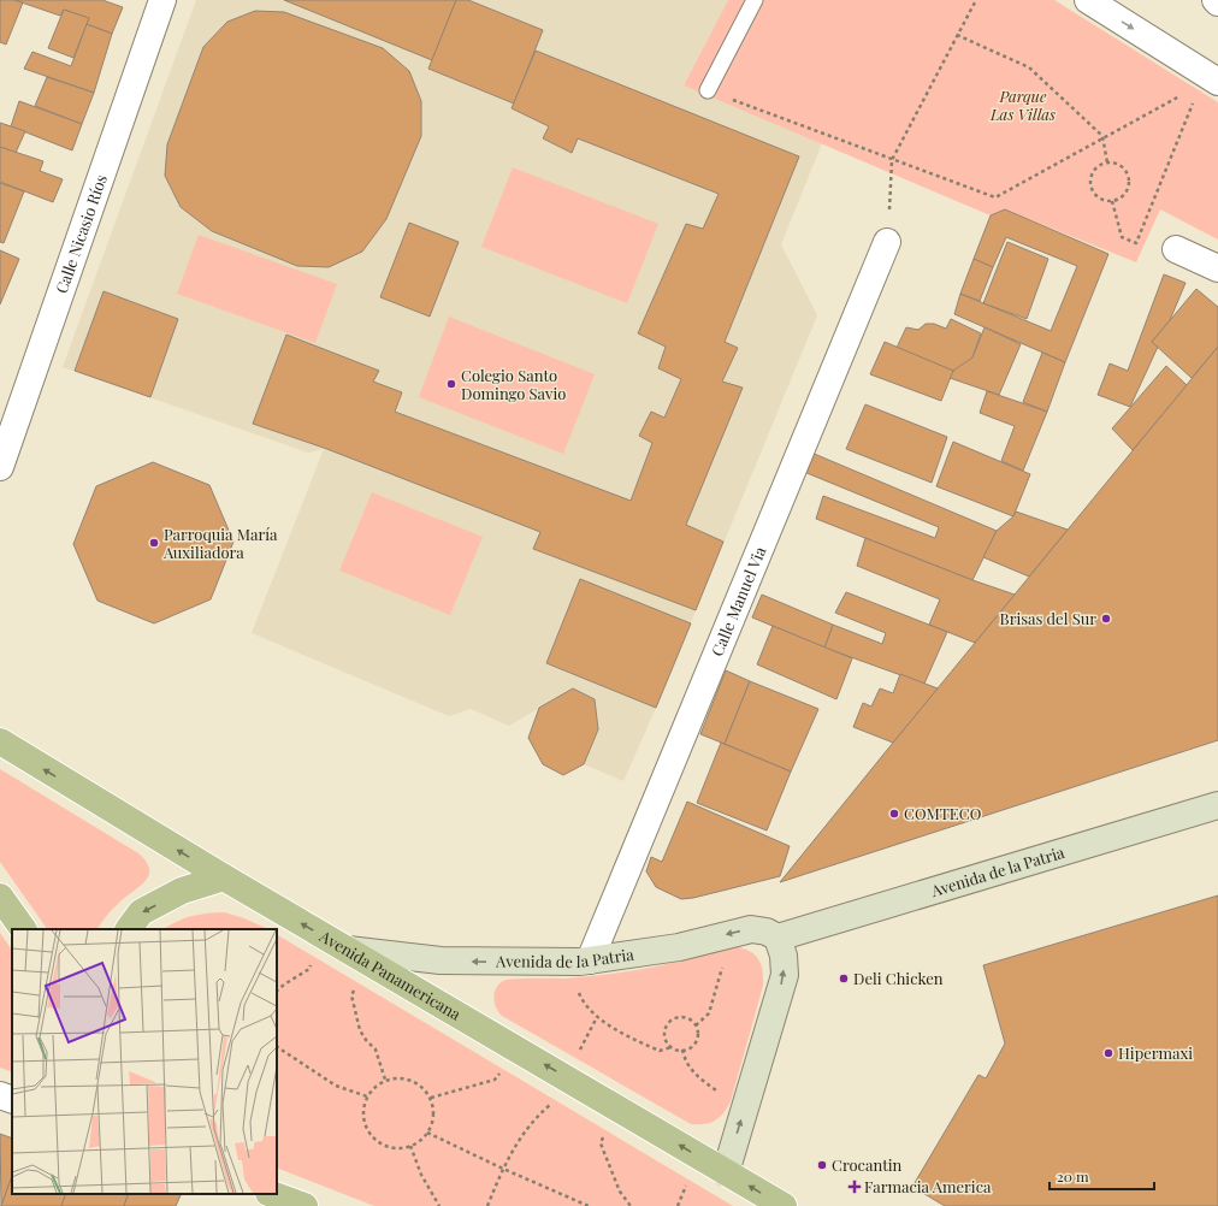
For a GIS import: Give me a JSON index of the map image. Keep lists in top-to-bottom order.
{
  "streets": {
    "main road": ["Avenida de la Patria", "Avenida Panamericana"],
    "street": ["Calle Nicasio Ríos", "Calle Manuel Via"]
  },
  "crossings": [
    ["Calle Manuel Via", "Avenida de la Patria"],
    ["Avenida de la Patria", "Avenida Panamericana"]
  ],
  "one_way": ["Avenida de la Patria", "Avenida Panamericana"],
  "parks": ["Parque Las Villas"],
  "places": {
    "other": [
      "Colegio Santo Domingo Savio",
      "Parroquia María Auxiliadora",
      "Brisas del Sur",
      "COMTECO",
      "Deli Chicken",
      "Hipermaxi",
      "Crocantin"
    ],
    "health": ["Farmacia America"]
  },
  "scale_bar": "20 m"
}
